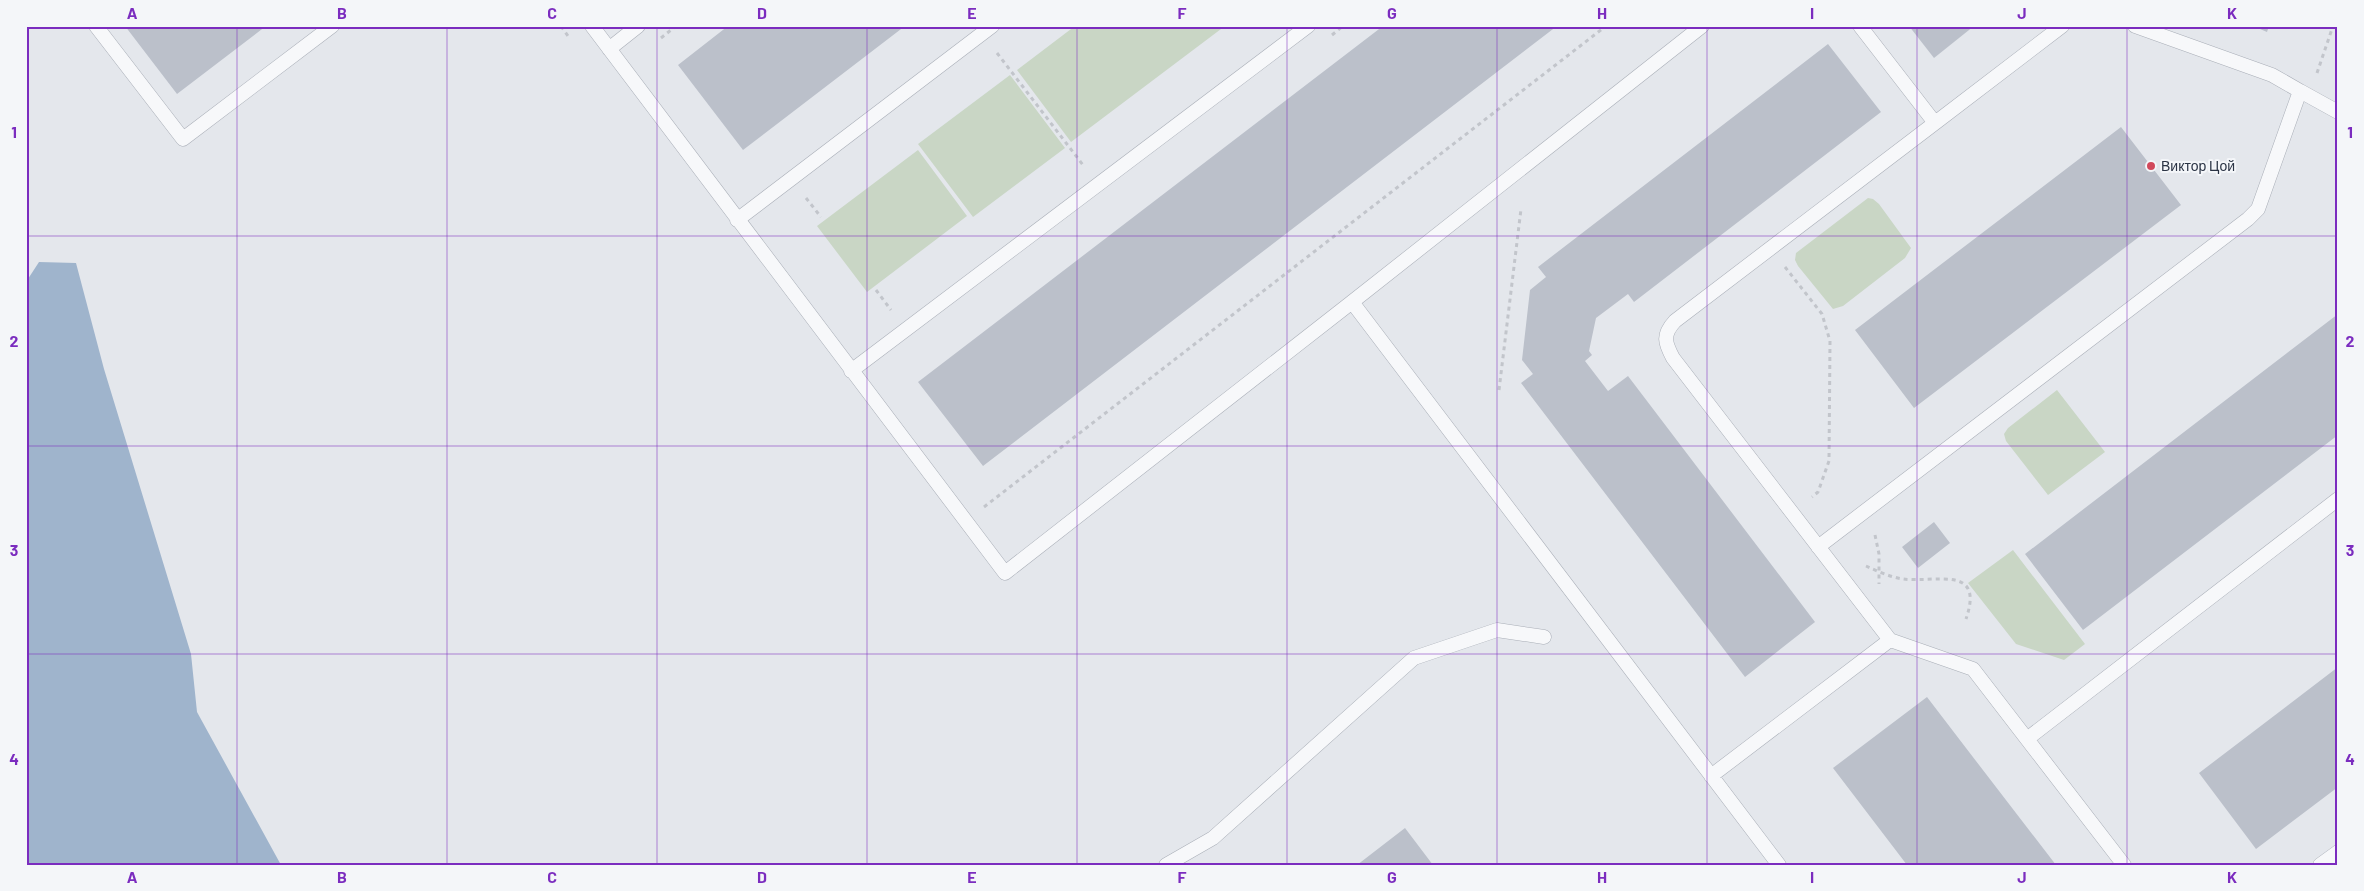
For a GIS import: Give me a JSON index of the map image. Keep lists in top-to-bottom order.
{
  "places": ["Виктор Цой"],
  "grid": {
    "columns": [
      "A",
      "B",
      "C",
      "D",
      "E",
      "F",
      "G",
      "H",
      "I",
      "J",
      "K"
    ],
    "rows": [
      "1",
      "2",
      "3",
      "4"
    ]
  }
}
